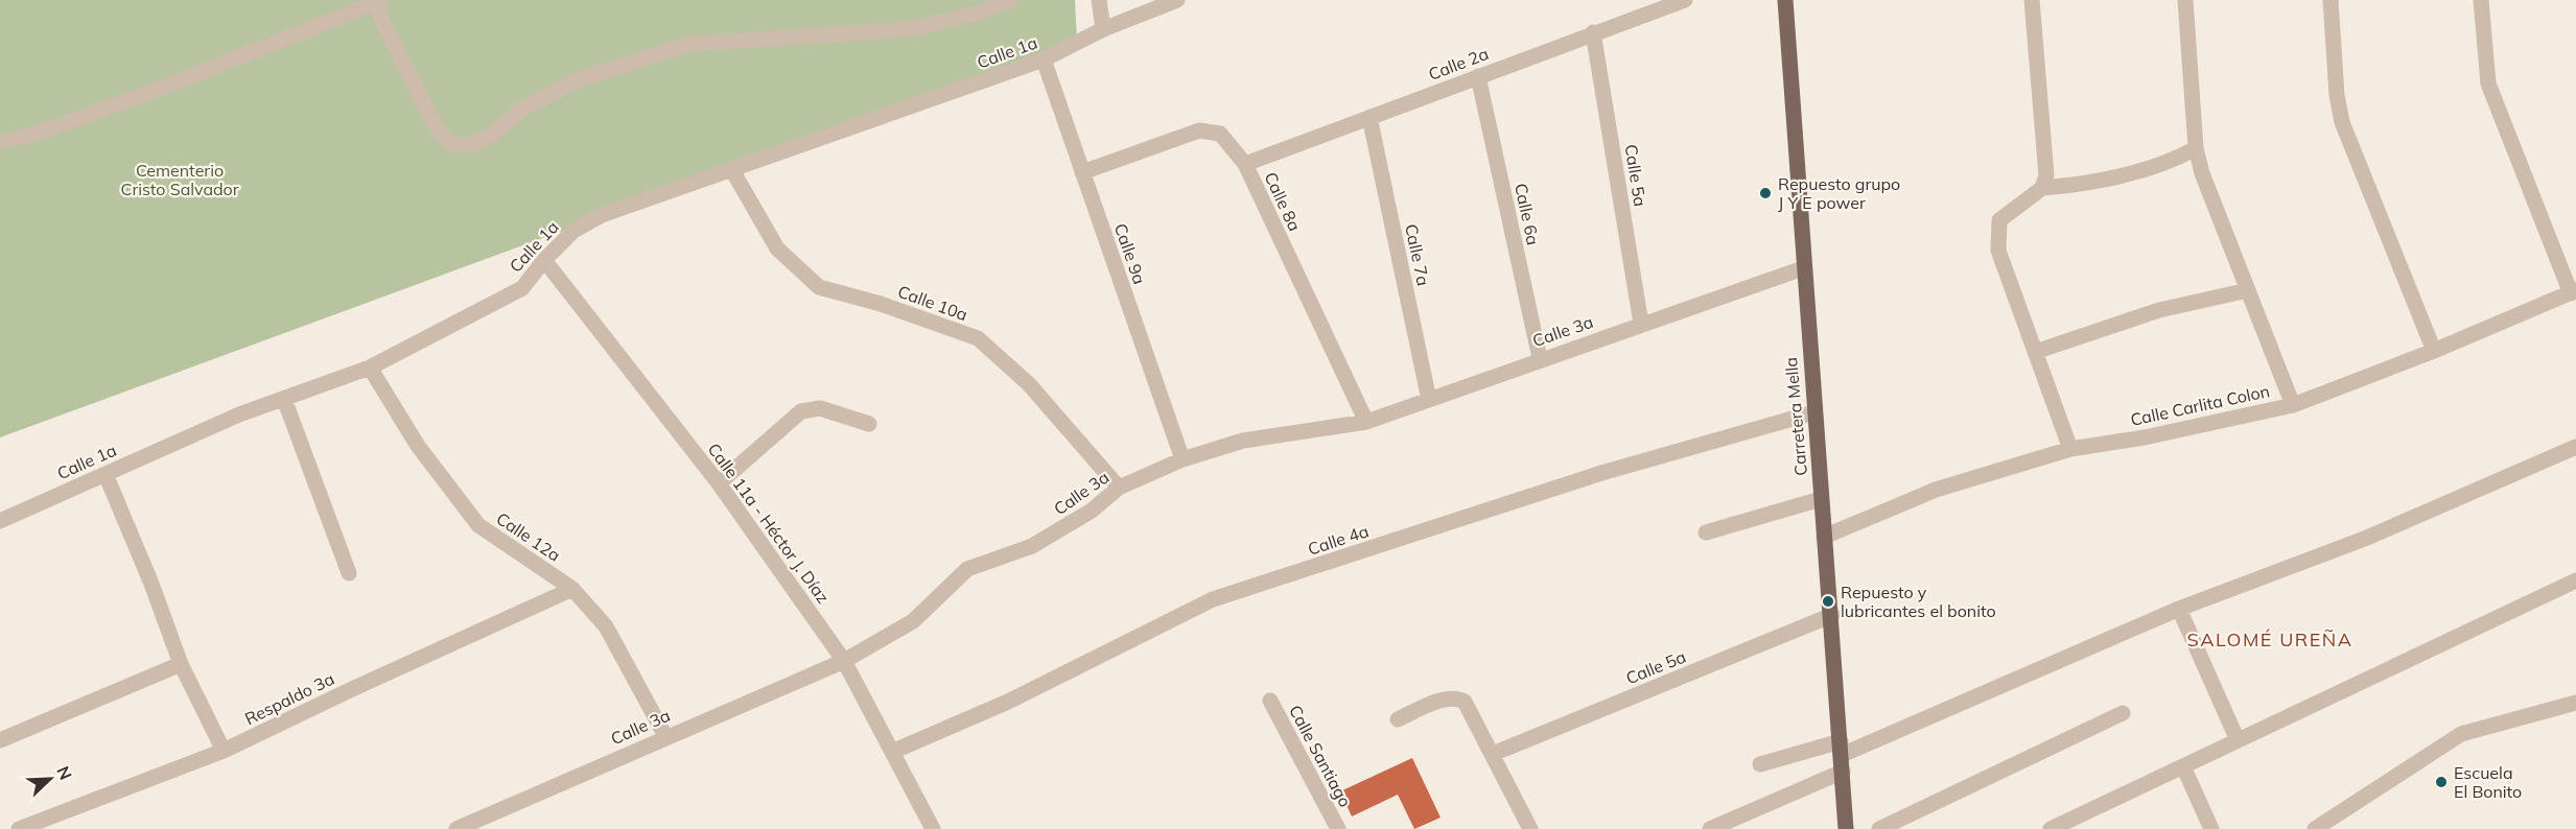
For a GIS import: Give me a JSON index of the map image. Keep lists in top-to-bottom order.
{
  "streets": {
    "main road": ["Carretera Mella"],
    "street": [
      "Calle 1a",
      "Calle 2a",
      "Calle 5a",
      "Calle 8a",
      "Calle 6a",
      "Calle 9a",
      "Calle 7a",
      "Calle 10a",
      "Calle 3a",
      "Calle Carlita Colon",
      "Calle 11a - Héctor J. Díaz",
      "Calle 12a",
      "Calle 4a",
      "Respaldo 3a",
      "Calle Santiago"
    ]
  },
  "crossings": [
    ["Calle 1a", "Calle 9a"],
    ["Calle 1a", "Calle 10a"],
    ["Calle 1a", "Calle 11a - Héctor J. Díaz"],
    ["Calle 1a", "Calle 12a"],
    ["Calle 2a", "Calle 5a"],
    ["Calle 2a", "Calle 8a"],
    ["Calle 2a", "Calle 6a"],
    ["Calle 2a", "Calle 7a"],
    ["Calle 5a", "Calle 3a"],
    ["Calle 5a", "Carretera Mella"],
    ["Calle 8a", "Calle 9a"],
    ["Calle 8a", "Calle 3a"],
    ["Calle 6a", "Calle 3a"],
    ["Calle 9a", "Calle 3a"],
    ["Calle 7a", "Calle 3a"],
    ["Calle 10a", "Calle 3a"],
    ["Calle 3a", "Carretera Mella"],
    ["Calle 3a", "Calle 11a - Héctor J. Díaz"],
    ["Calle 3a", "Calle 12a"],
    ["Calle Carlita Colon", "Carretera Mella"],
    ["Carretera Mella", "Calle 4a"],
    ["Calle 11a - Héctor J. Díaz", "Calle 4a"],
    ["Calle 12a", "Respaldo 3a"]
  ],
  "districts": ["SALOMÉ UREÑA"],
  "parks": ["Cementerio Cristo Salvador"],
  "places": ["Repuesto grupo J Y E power", "Repuesto y lubricantes el bonito", "Escuela El Bonito"],
  "north": "top right"
}
